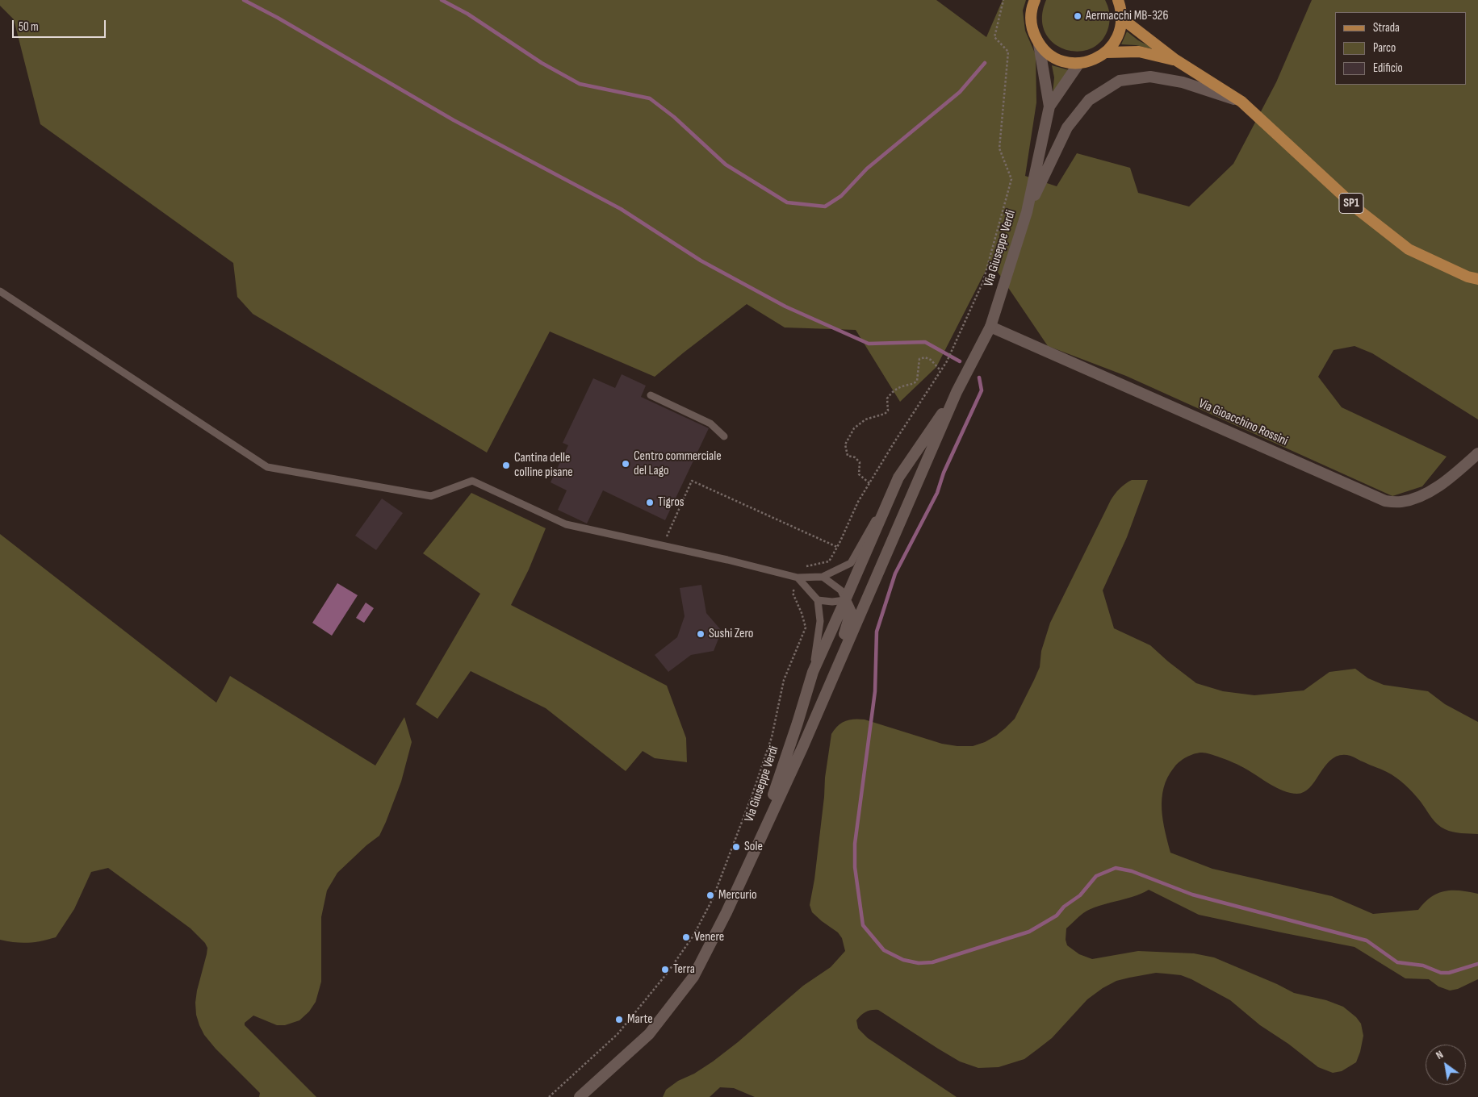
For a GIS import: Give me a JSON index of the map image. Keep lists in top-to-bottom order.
{
  "streets": {
    "main road": ["SP1", "Via Giuseppe Verdi", "Via Gioacchino Rossini"]
  },
  "crossings": [
    ["SP1", "Via Giuseppe Verdi"],
    ["Via Giuseppe Verdi", "Via Gioacchino Rossini"]
  ],
  "places": [
    "Aermacchi MB-326",
    "Centro commerciale del Lago",
    "Cantina delle colline pisane",
    "Tigros",
    "Sushi Zero",
    "Sole",
    "Mercurio",
    "Venere",
    "Terra",
    "Marte"
  ],
  "legend": ["Strada", "Parco", "Edificio"],
  "scale_bar": "50 m",
  "north": "top left"
}
